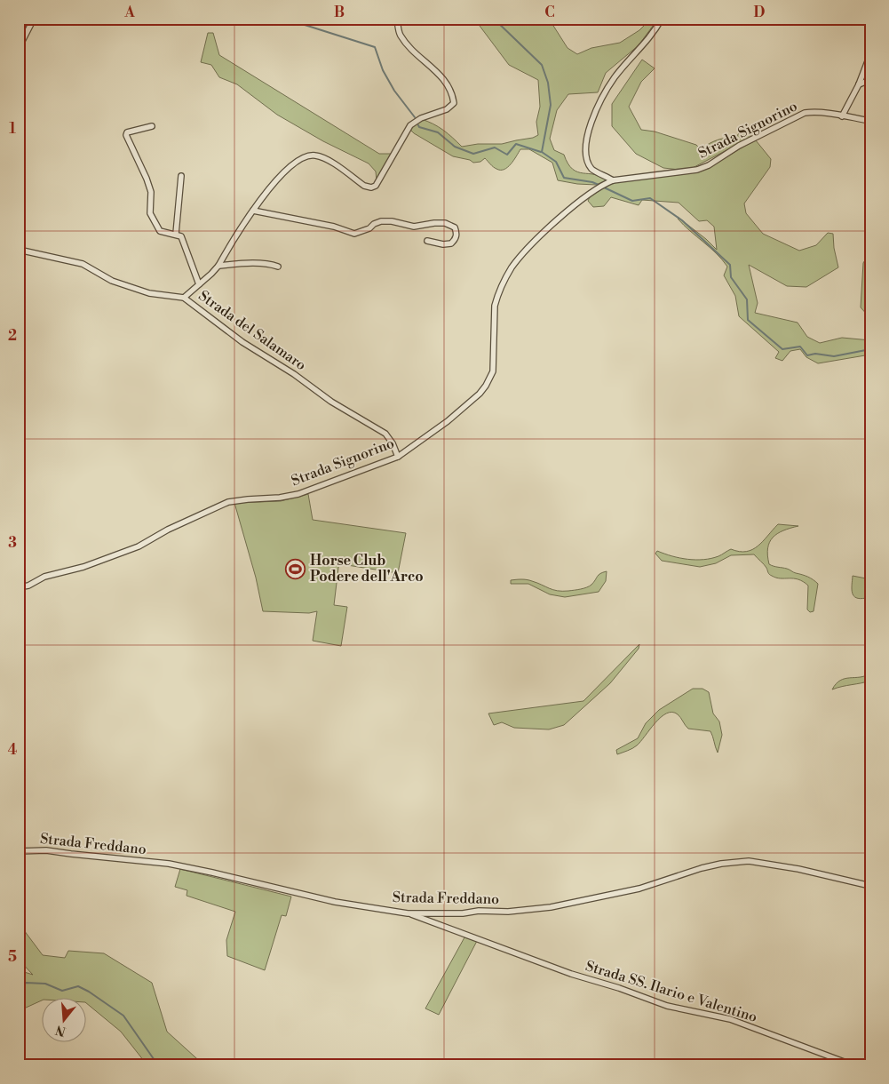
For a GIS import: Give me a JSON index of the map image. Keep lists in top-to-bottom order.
{
  "streets": {
    "street": [
      "Strada Signorino",
      "Strada del Salamaro",
      "Strada Freddano",
      "Strada SS. Ilario e Valentino"
    ]
  },
  "crossings": [
    ["Strada Signorino", "Strada del Salamaro"],
    ["Strada Freddano", "Strada SS. Ilario e Valentino"]
  ],
  "places": {
    "sports": ["Horse Club Podere dell'Arco"]
  },
  "north": "bottom",
  "grid": {
    "columns": [
      "A",
      "B",
      "C",
      "D"
    ],
    "rows": [
      "1",
      "2",
      "3",
      "4",
      "5"
    ]
  }
}
